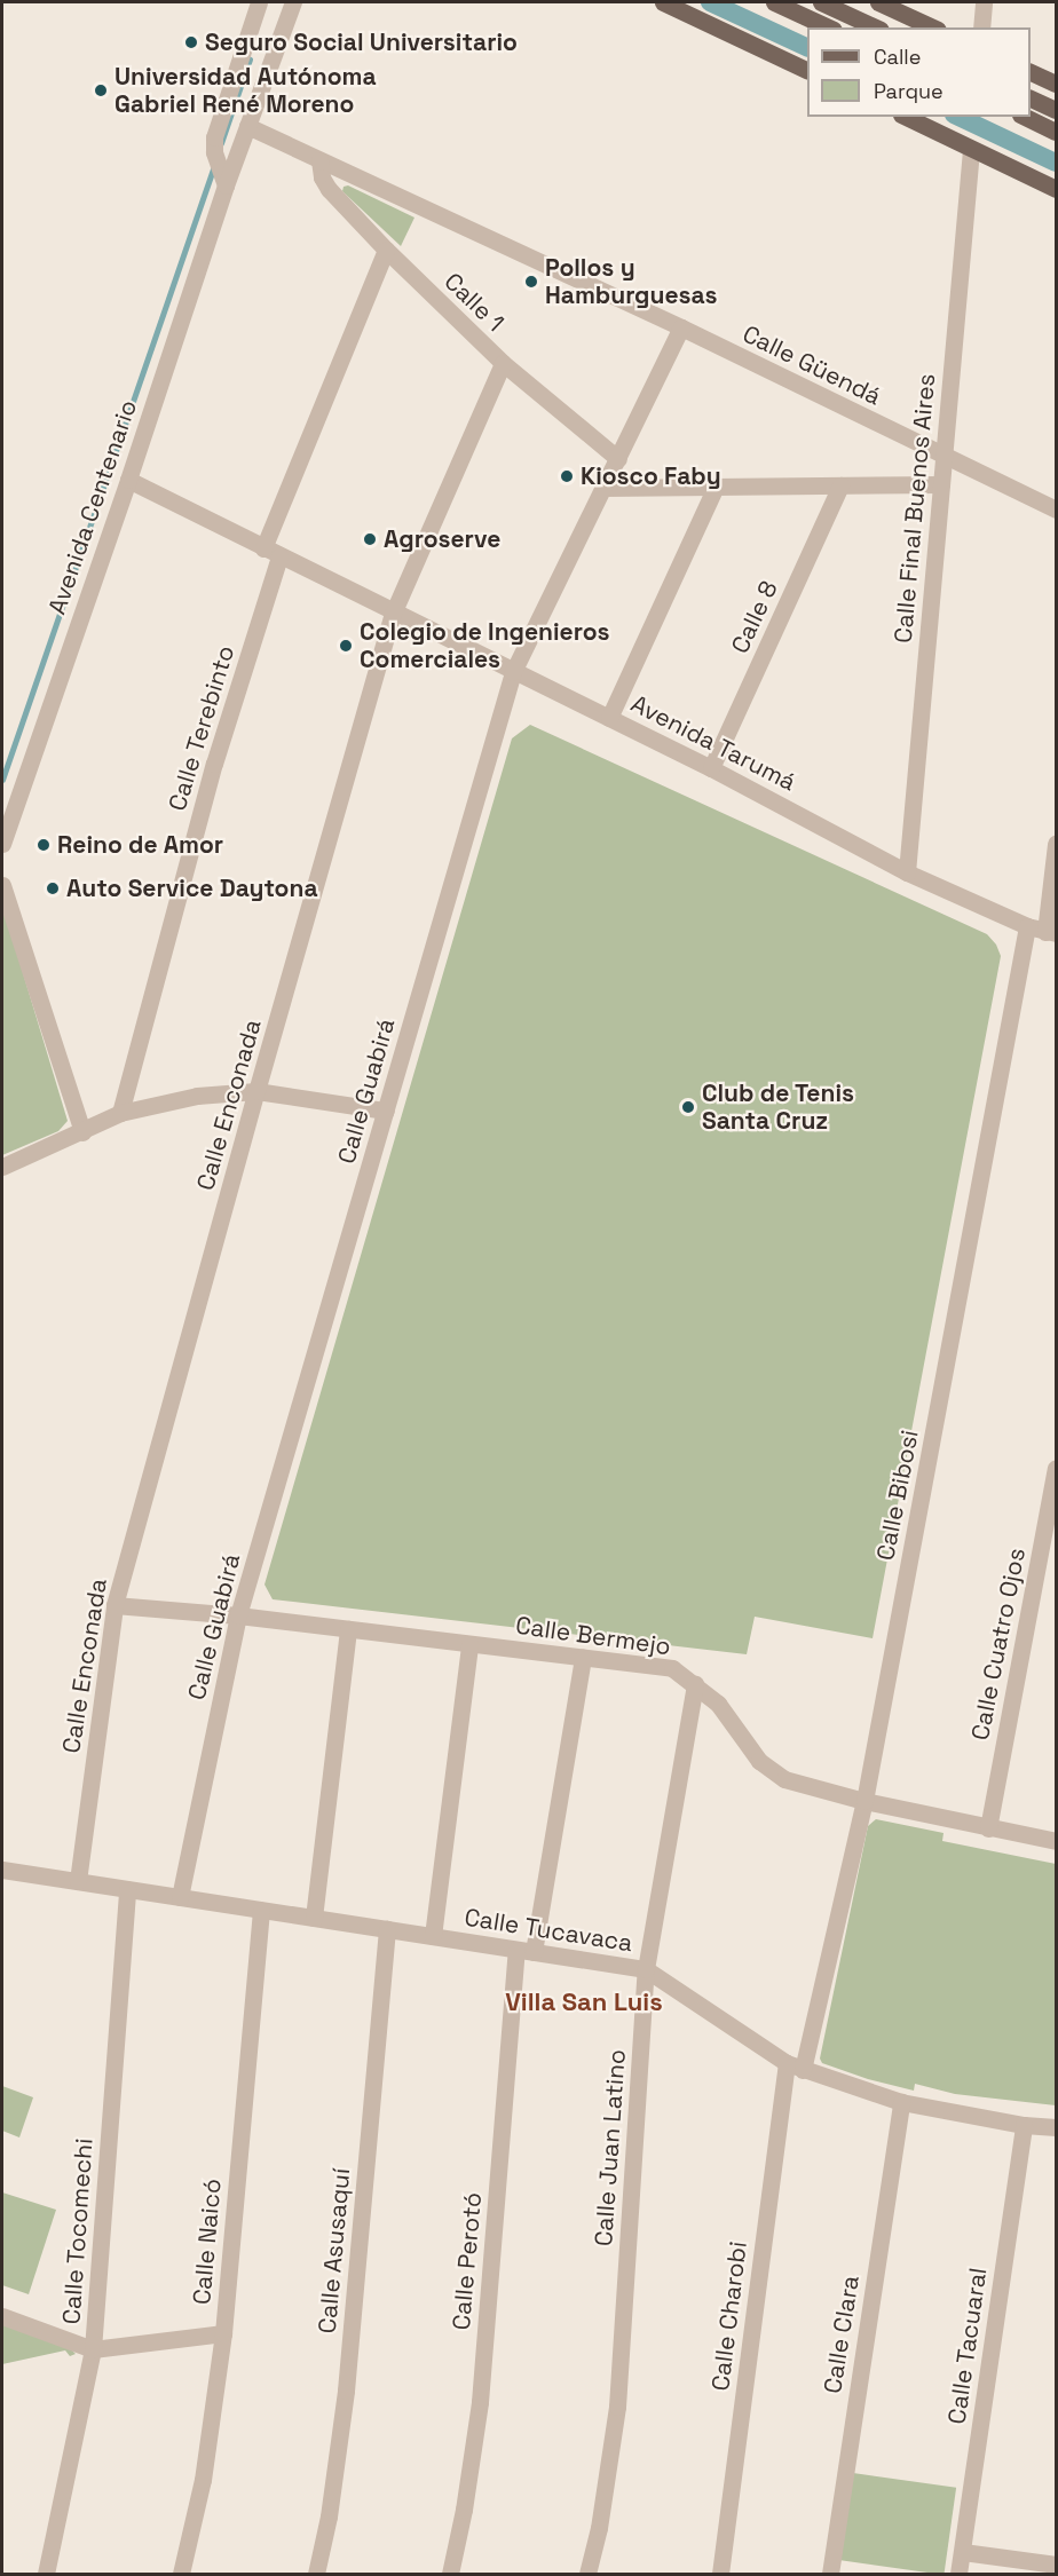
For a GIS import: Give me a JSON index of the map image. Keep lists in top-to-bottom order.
{
  "streets": {
    "street": [
      "Calle 1",
      "Calle Güendá",
      "Avenida Centenario",
      "Calle Final Buenos Aires",
      "Calle 8",
      "Calle Terebinto",
      "Avenida Tarumá",
      "Calle Guabirá",
      "Calle Enconada",
      "Calle Bibosi",
      "Calle Bermejo",
      "Calle Cuatro Ojos",
      "Calle Tucavaca",
      "Calle Juan Latino",
      "Calle Tocomechi",
      "Calle Naicó",
      "Calle Asusaquí",
      "Calle Perotó",
      "Calle Charobi",
      "Calle Clara",
      "Calle Tacuaral"
    ]
  },
  "crossings": [
    ["Calle 1", "Calle Güendá"],
    ["Calle 1", "Calle Terebinto"],
    ["Calle 1", "Calle Guabirá"],
    ["Calle 1", "Calle Enconada"],
    ["Calle Güendá", "Avenida Centenario"],
    ["Calle Güendá", "Calle Final Buenos Aires"],
    ["Calle Güendá", "Calle Guabirá"],
    ["Avenida Centenario", "Avenida Tarumá"],
    ["Calle Final Buenos Aires", "Avenida Tarumá"],
    ["Calle 8", "Avenida Tarumá"],
    ["Calle Terebinto", "Avenida Tarumá"],
    ["Avenida Tarumá", "Calle Guabirá"],
    ["Avenida Tarumá", "Calle Enconada"],
    ["Avenida Tarumá", "Calle Bibosi"],
    ["Calle Guabirá", "Calle Bermejo"],
    ["Calle Guabirá", "Calle Tucavaca"],
    ["Calle Enconada", "Calle Bermejo"],
    ["Calle Enconada", "Calle Tucavaca"],
    ["Calle Bibosi", "Calle Bermejo"],
    ["Calle Bibosi", "Calle Tucavaca"],
    ["Calle Bibosi", "Calle Charobi"],
    ["Calle Bermejo", "Calle Cuatro Ojos"],
    ["Calle Bermejo", "Calle Juan Latino"],
    ["Calle Bermejo", "Calle Perotó"],
    ["Calle Tucavaca", "Calle Juan Latino"],
    ["Calle Tucavaca", "Calle Tocomechi"],
    ["Calle Tucavaca", "Calle Naicó"],
    ["Calle Tucavaca", "Calle Asusaquí"],
    ["Calle Tucavaca", "Calle Perotó"],
    ["Calle Tucavaca", "Calle Charobi"],
    ["Calle Tucavaca", "Calle Clara"],
    ["Calle Tucavaca", "Calle Tacuaral"]
  ],
  "districts": ["Villa San Luis"],
  "places": [
    "Seguro Social Universitario",
    "Universidad Autónoma Gabriel René Moreno",
    "Pollos y Hamburguesas",
    "Kiosco Faby",
    "Agroserve",
    "Colegio de Ingenieros Comerciales",
    "Reino de Amor",
    "Auto Service Daytona",
    "Club de Tenis Santa Cruz"
  ],
  "legend": ["Calle", "Parque"]
}
